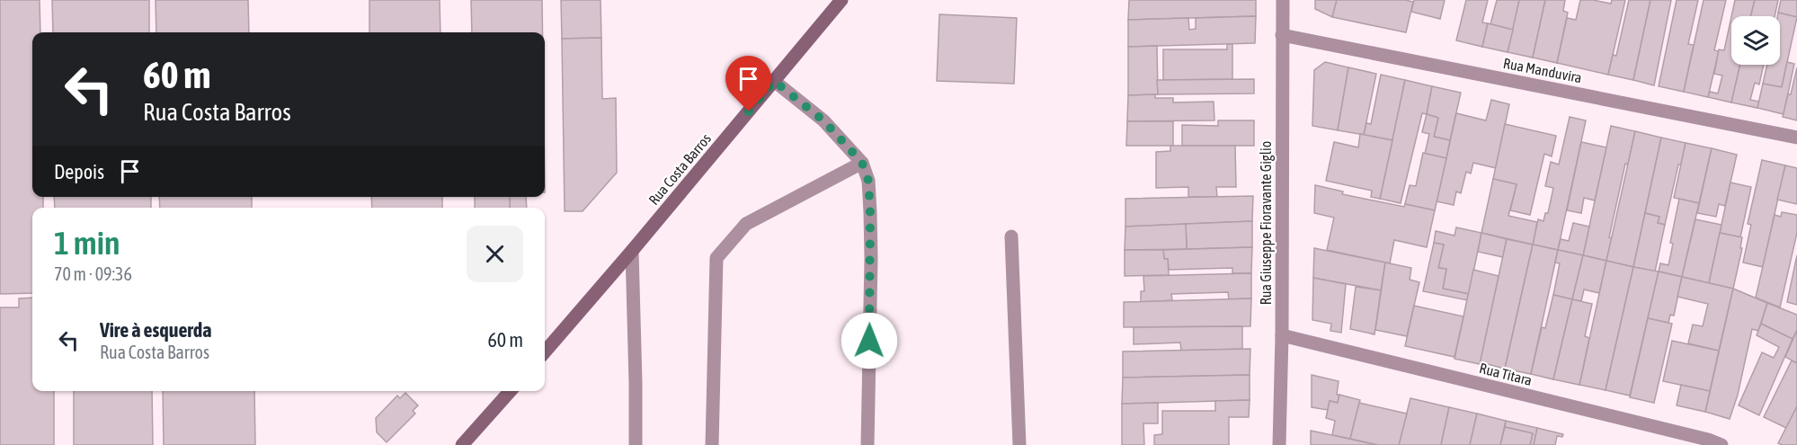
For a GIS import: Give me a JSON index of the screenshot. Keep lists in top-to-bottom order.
{
  "streets": {
    "main road": ["Rua Costa Barros"],
    "street": ["Rua Manduvira", "Rua Giuseppe Fioravante Giglio", "Rua Titara"]
  },
  "crossings": [
    ["Rua Manduvira", "Rua Giuseppe Fioravante Giglio"],
    ["Rua Giuseppe Fioravante Giglio", "Rua Titara"]
  ],
  "page": {
    "turn": ["60 m", "Rua Costa Barros"],
    "then": "Depois",
    "heading": ["1 min", "70 m · 09:36"],
    "list": [
      {
        "name": "Vire à esquerda",
        "note": "Rua Costa Barros",
        "value": "60 m"
      }
    ]
  }
}
